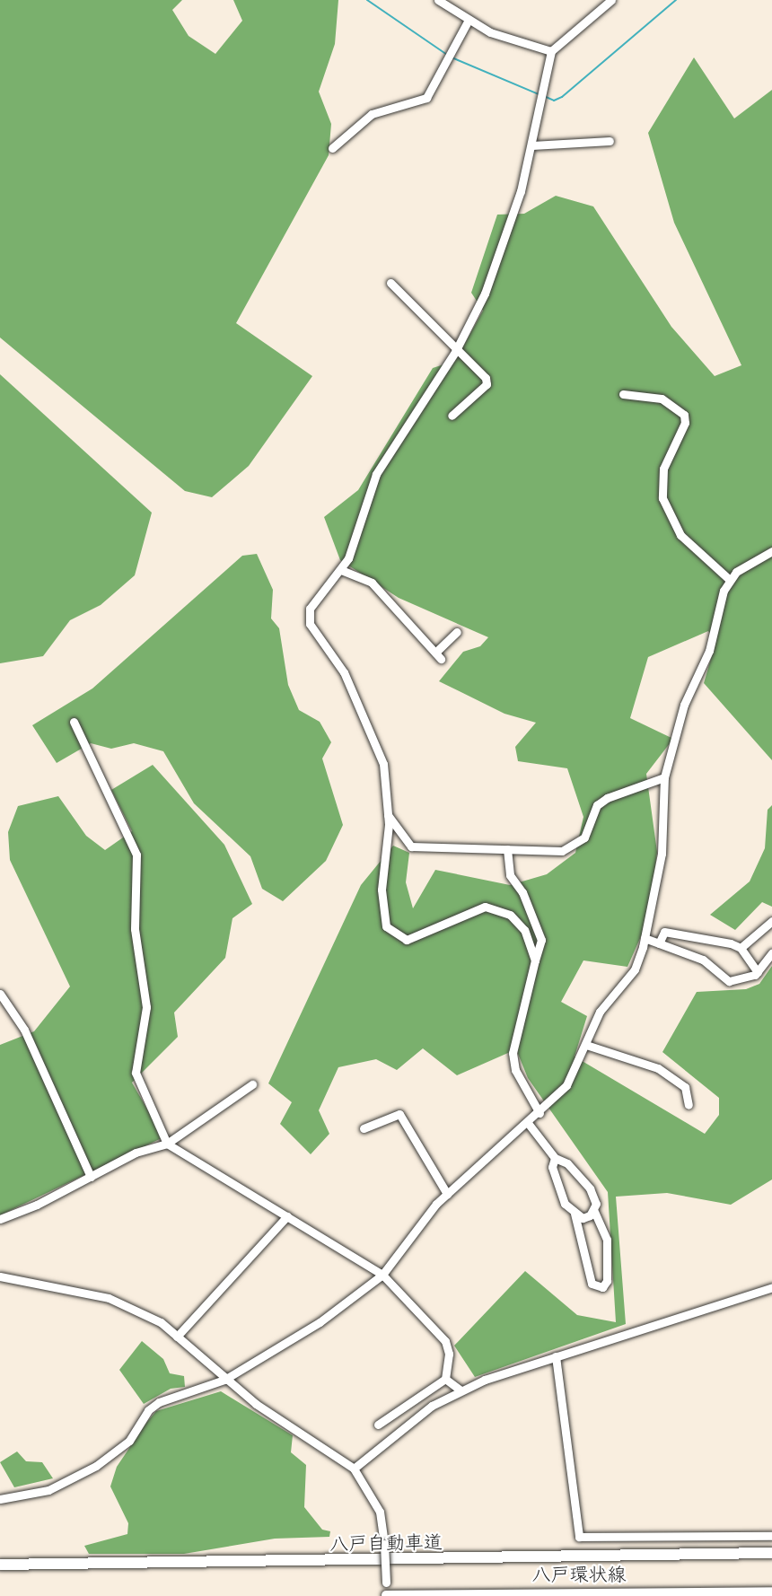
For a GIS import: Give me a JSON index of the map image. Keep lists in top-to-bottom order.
{
  "streets": {
    "highway": ["八戸自動車道"],
    "main road": ["八戸環状線"]
  }
}
